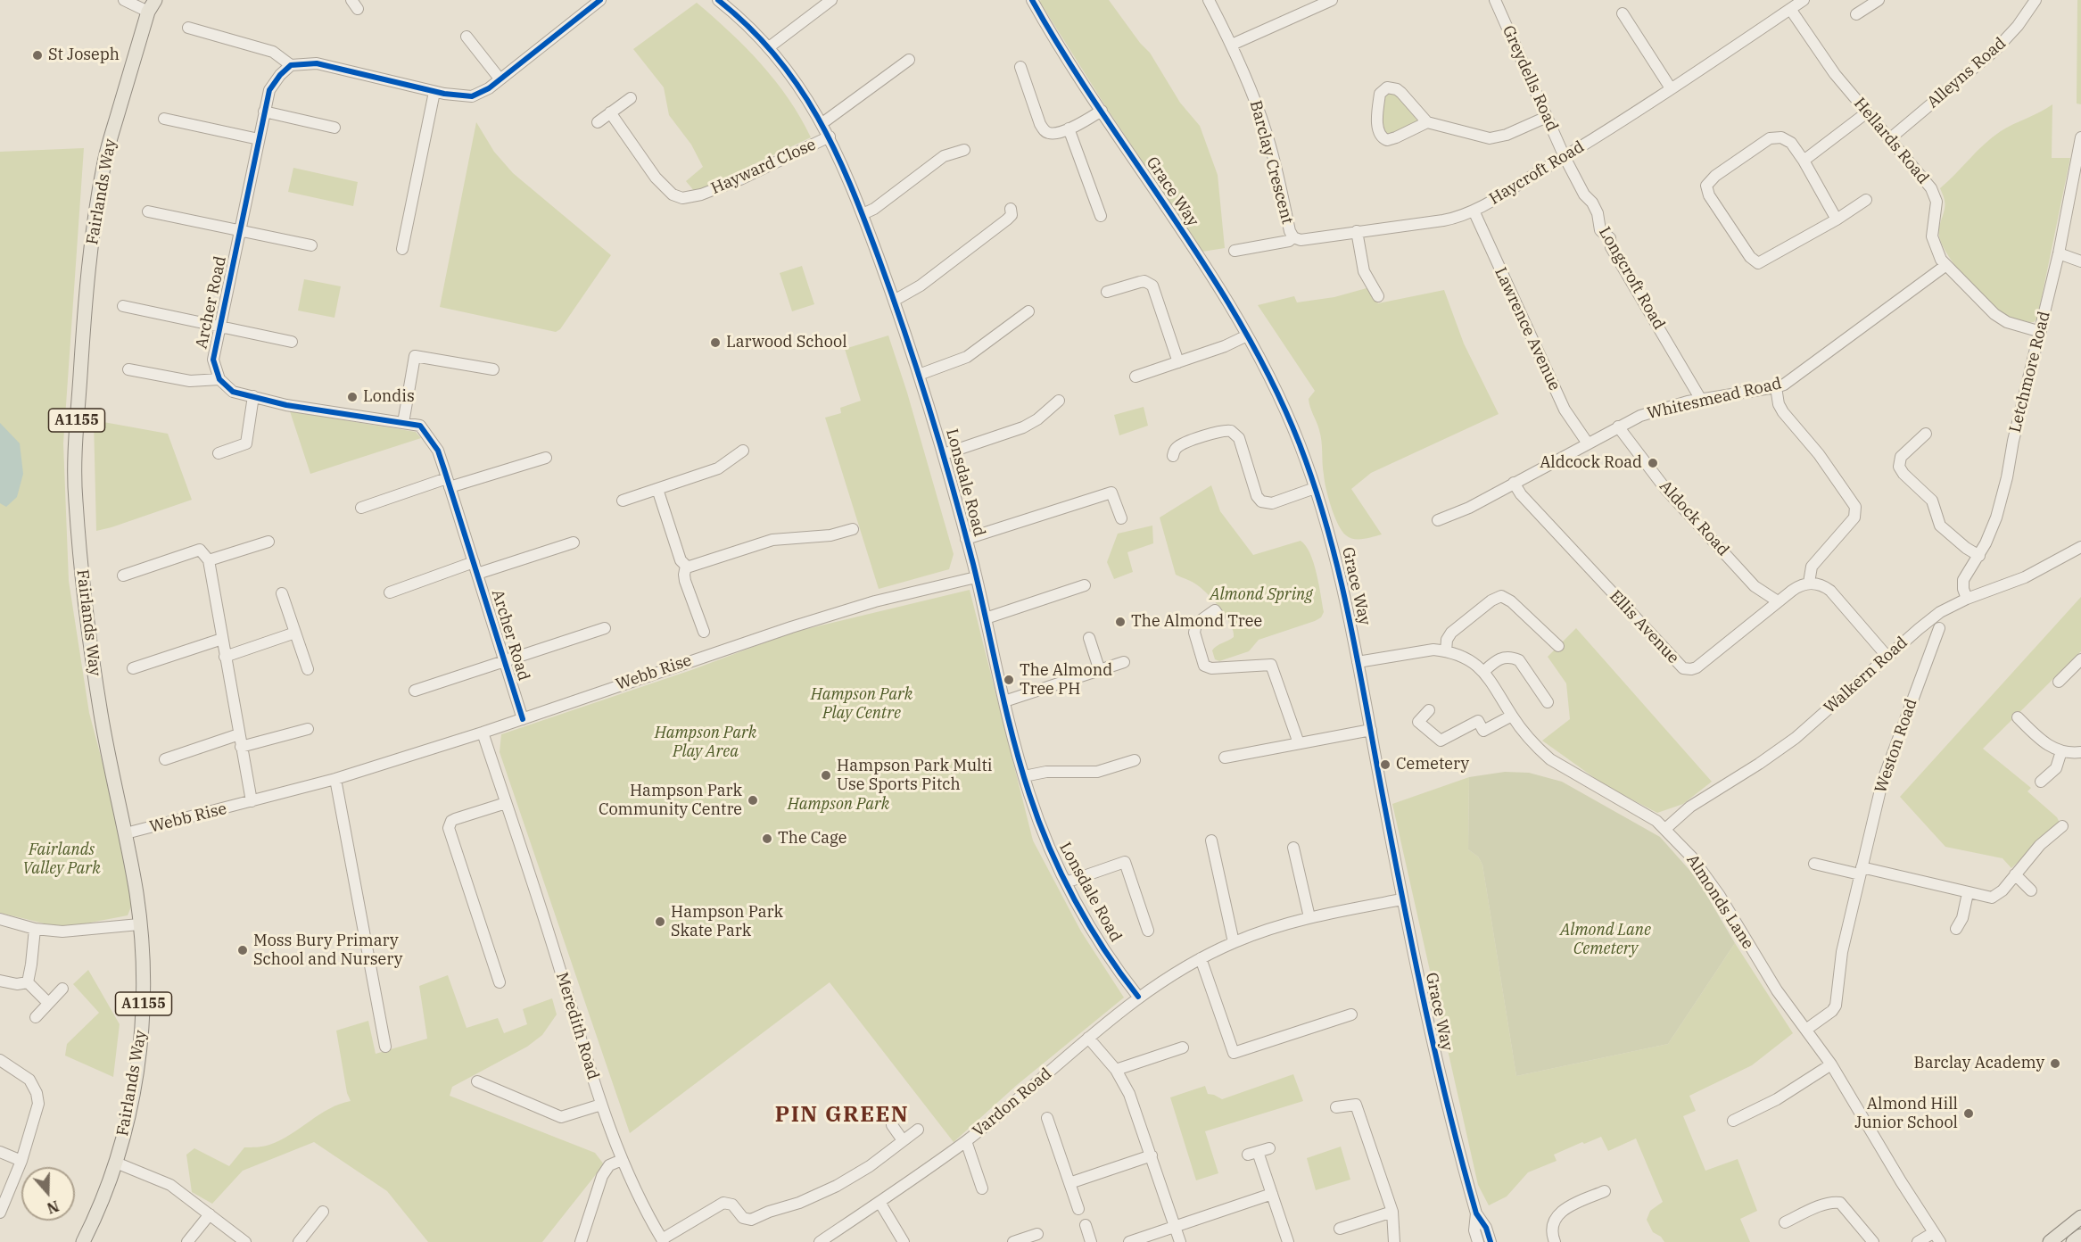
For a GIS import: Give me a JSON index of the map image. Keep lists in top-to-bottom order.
{
  "streets": {
    "main road": ["Fairlands Way", "A1155"],
    "street": [
      "Alleyns Road",
      "Greydells Road",
      "Hellards Road",
      "Barclay Crescent",
      "Hayward Close",
      "Haycroft Road",
      "Grace Way",
      "Longcroft Road",
      "Archer Road",
      "Lawrence Avenue",
      "Letchmore Road",
      "Whitesmead Road",
      "Lonsdale Road",
      "Aldock Road",
      "Ellis Avenue",
      "Webb Rise",
      "Walkern Road",
      "Weston Road",
      "Almonds Lane",
      "Meredith Road",
      "Vardon Road"
    ]
  },
  "crossings": [
    ["Alleyns Road", "Hellards Road"],
    ["Greydells Road", "Haycroft Road"],
    ["Greydells Road", "Longcroft Road"],
    ["Hellards Road", "Haycroft Road"],
    ["Hellards Road", "Letchmore Road"],
    ["Hellards Road", "Whitesmead Road"],
    ["Barclay Crescent", "Haycroft Road"],
    ["Hayward Close", "Lonsdale Road"],
    ["Haycroft Road", "Longcroft Road"],
    ["Haycroft Road", "Lawrence Avenue"],
    ["Fairlands Way", "Webb Rise"],
    ["Grace Way", "Almonds Lane"],
    ["Grace Way", "Vardon Road"],
    ["Longcroft Road", "Whitesmead Road"],
    ["Archer Road", "Webb Rise"],
    ["Lawrence Avenue", "Whitesmead Road"],
    ["Letchmore Road", "Walkern Road"],
    ["Whitesmead Road", "Aldock Road"],
    ["Whitesmead Road", "Ellis Avenue"],
    ["Lonsdale Road", "Webb Rise"],
    ["Lonsdale Road", "Vardon Road"],
    ["Aldock Road", "Ellis Avenue"],
    ["Webb Rise", "Meredith Road"],
    ["Walkern Road", "Almonds Lane"],
    ["Weston Road", "Almonds Lane"]
  ],
  "districts": ["PIN GREEN"],
  "parks": [
    "Almond Spring",
    "Hampson Park Play Centre",
    "Hampson Park Play Area",
    "Hampson Park",
    "Fairlands Valley Park",
    "Almond Lane Cemetery"
  ],
  "places": [
    "St Joseph",
    "Larwood School",
    "Londis",
    "Aldcock Road",
    "The Almond Tree",
    "The Almond Tree PH",
    "Cemetery",
    "Hampson Park Multi Use Sports Pitch",
    "Hampson Park Community Centre",
    "The Cage",
    "Hampson Park Skate Park",
    "Moss Bury Primary School and Nursery",
    "Barclay Academy",
    "Almond Hill Junior School"
  ],
  "north": "bottom"
}
